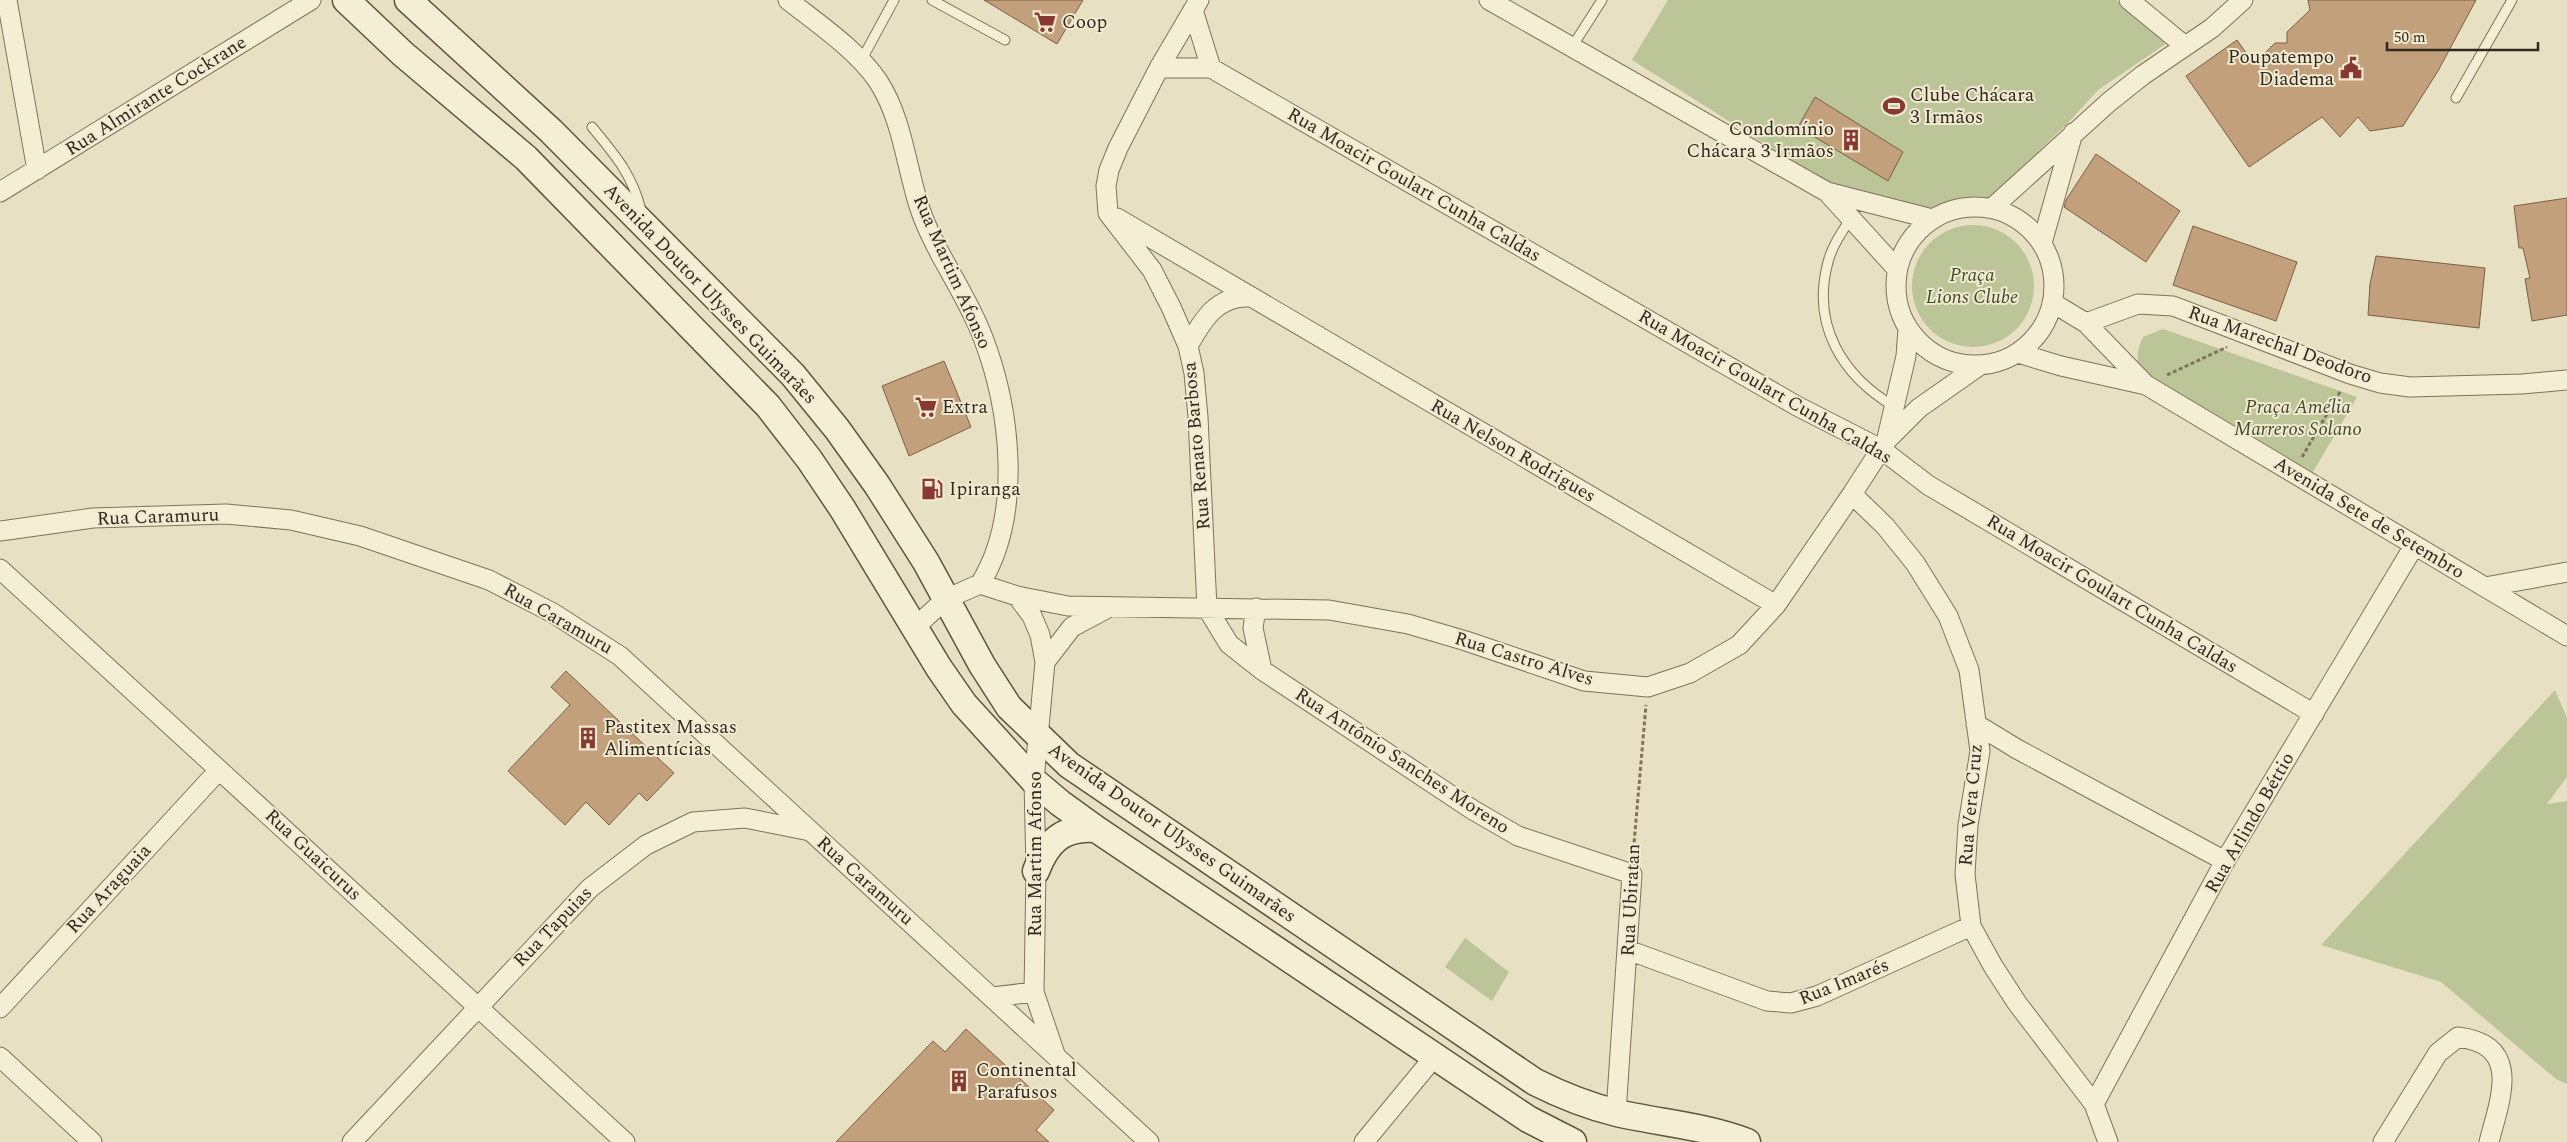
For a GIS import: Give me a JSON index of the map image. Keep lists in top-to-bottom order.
{
  "streets": {
    "main road": ["Avenida Doutor Ulysses Guimarães"],
    "street": [
      "Rua Almirante Cockrane",
      "Rua Moacir Goulart Cunha Caldas",
      "Rua Martim Afonso",
      "Rua Marechal Deodoro",
      "Rua Renato Barbosa",
      "Rua Nelson Rodrigues",
      "Rua Caramuru",
      "Avenida Sete de Setembro",
      "Rua Castro Alves",
      "Rua Antônio Sanches Moreno",
      "Rua Vera Cruz",
      "Rua Arlindo Béttio",
      "Rua Guaicurus",
      "Rua Araguaia",
      "Rua Ubiratan",
      "Rua Tapuias",
      "Rua Imarés"
    ]
  },
  "crossings": [
    ["Rua Moacir Goulart Cunha Caldas", "Rua Castro Alves"],
    ["Rua Moacir Goulart Cunha Caldas", "Rua Arlindo Béttio"],
    ["Rua Martim Afonso", "Avenida Doutor Ulysses Guimarães"],
    ["Rua Martim Afonso", "Rua Caramuru"],
    ["Rua Martim Afonso", "Rua Castro Alves"],
    ["Avenida Doutor Ulysses Guimarães", "Rua Ubiratan"],
    ["Rua Marechal Deodoro", "Avenida Sete de Setembro"],
    ["Rua Renato Barbosa", "Rua Nelson Rodrigues"],
    ["Rua Renato Barbosa", "Rua Castro Alves"],
    ["Rua Renato Barbosa", "Rua Antônio Sanches Moreno"],
    ["Rua Nelson Rodrigues", "Rua Castro Alves"],
    ["Rua Caramuru", "Rua Tapuias"],
    ["Avenida Sete de Setembro", "Rua Castro Alves"],
    ["Avenida Sete de Setembro", "Rua Arlindo Béttio"],
    ["Rua Castro Alves", "Rua Antônio Sanches Moreno"],
    ["Rua Castro Alves", "Rua Vera Cruz"],
    ["Rua Castro Alves", "Rua Ubiratan"],
    ["Rua Antônio Sanches Moreno", "Rua Ubiratan"],
    ["Rua Vera Cruz", "Rua Arlindo Béttio"],
    ["Rua Vera Cruz", "Rua Imarés"],
    ["Rua Guaicurus", "Rua Araguaia"],
    ["Rua Guaicurus", "Rua Tapuias"],
    ["Rua Ubiratan", "Rua Imarés"]
  ],
  "parks": ["Praça Lions Clube", "Praça Amélia Marreros Solano"],
  "places": {
    "supermarket": ["Coop", "Extra"],
    "public building": ["Poupatempo Diadema"],
    "sports": ["Clube Chácara 3 Irmãos"],
    "building": ["Condomínio Chácara 3 Irmãos", "Pastitex Massas Alimentícias", "Continental Parafusos"],
    "fuel station": ["Ipiranga"]
  },
  "scale_bar": "50 m"
}
